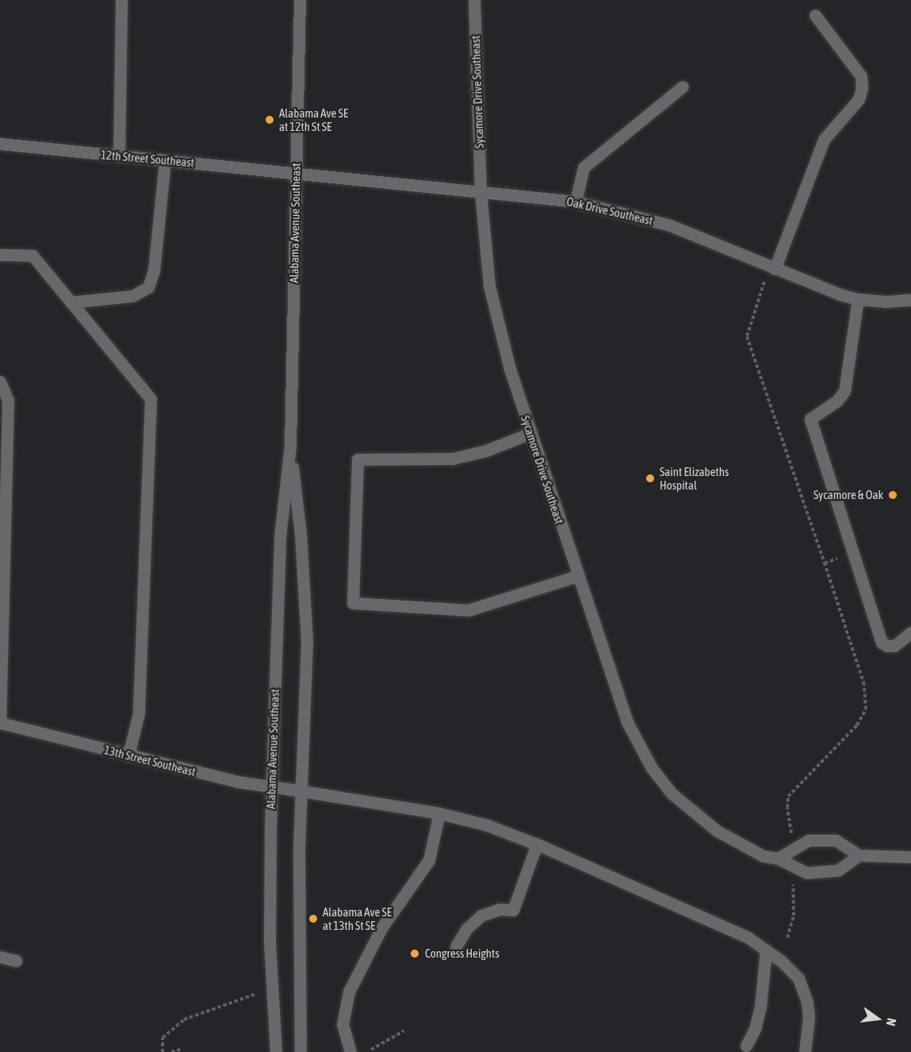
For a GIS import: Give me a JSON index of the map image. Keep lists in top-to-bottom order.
{
  "streets": {
    "street": [
      "Sycamore Drive Southeast",
      "12th Street Southeast",
      "Oak Drive Southeast",
      "Alabama Avenue Southeast",
      "13th Street Southeast"
    ]
  },
  "crossings": [
    ["Sycamore Drive Southeast", "Oak Drive Southeast"],
    ["12th Street Southeast", "Oak Drive Southeast"],
    ["12th Street Southeast", "Alabama Avenue Southeast"],
    ["Oak Drive Southeast", "Alabama Avenue Southeast"],
    ["Alabama Avenue Southeast", "13th Street Southeast"]
  ],
  "places": [
    "Alabama Ave SE at 12th St SE",
    "Saint Elizabeths Hospital",
    "Sycamore & Oak",
    "Alabama Ave SE at 13th St SE",
    "Congress Heights"
  ],
  "north": "right"
}
